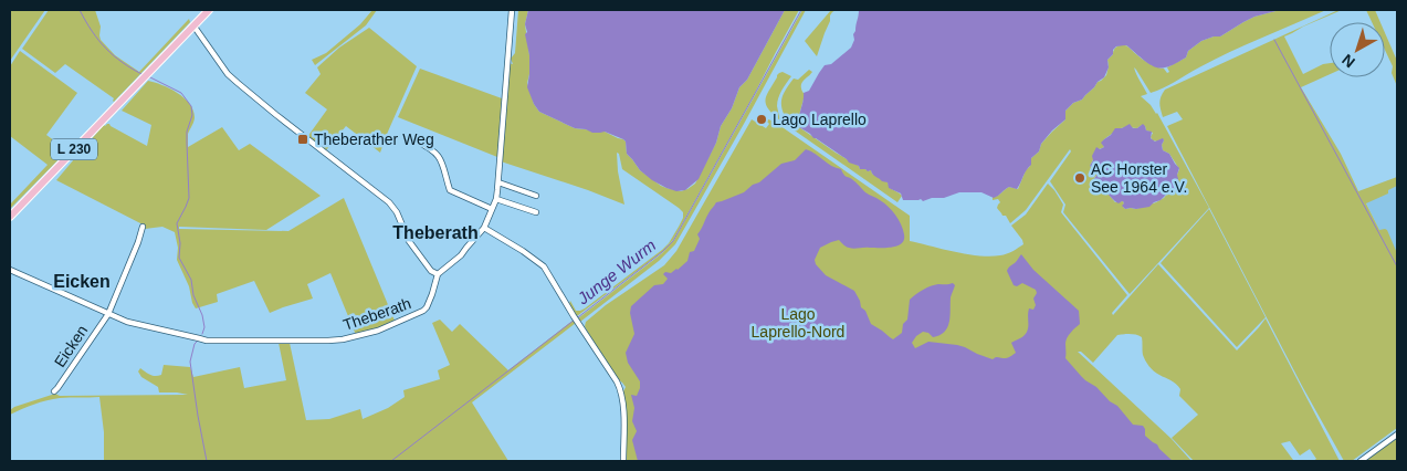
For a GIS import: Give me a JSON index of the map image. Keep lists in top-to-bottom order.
{
  "streets": {
    "main road": ["L 230"],
    "street": ["Theberath", "Eicken"]
  },
  "crossings": [
    ["Theberath", "Eicken"]
  ],
  "districts": ["Theberath", "Eicken"],
  "water": ["Junge Wurm"],
  "parks": ["Lago Laprello-Nord"],
  "places": {
    "other": ["Lago Laprello", "AC Horster See 1964 e.V."],
    "transit": ["Theberather Weg"]
  },
  "north": "bottom left"
}
